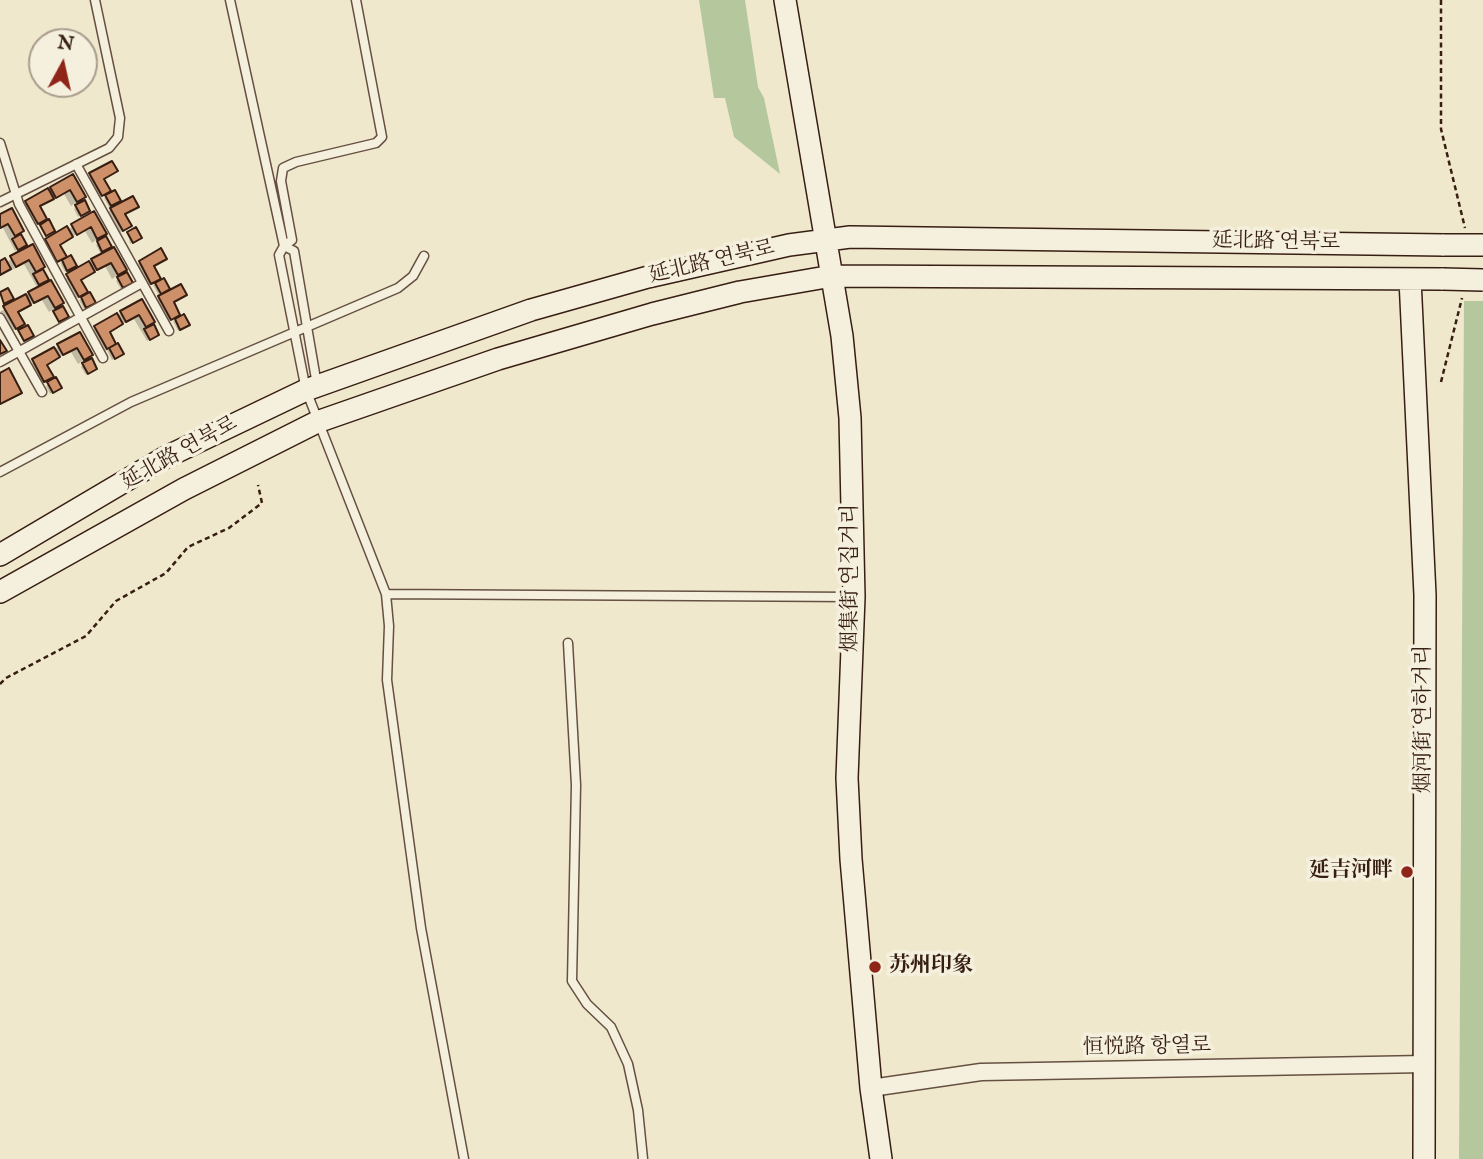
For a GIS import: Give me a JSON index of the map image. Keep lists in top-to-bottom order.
{
  "streets": {
    "main road": ["延北路 연북로", "烟集街 연집거리", "烟河街 연하거리"],
    "street": ["恒悦路 항열로"]
  },
  "crossings": [
    ["延北路 연북로", "烟集街 연집거리"],
    ["延北路 연북로", "烟河街 연하거리"],
    ["烟集街 연집거리", "恒悦路 항열로"],
    ["烟河街 연하거리", "恒悦路 항열로"]
  ],
  "places": ["延吉河畔", "苏州印象"],
  "north": "top"
}
